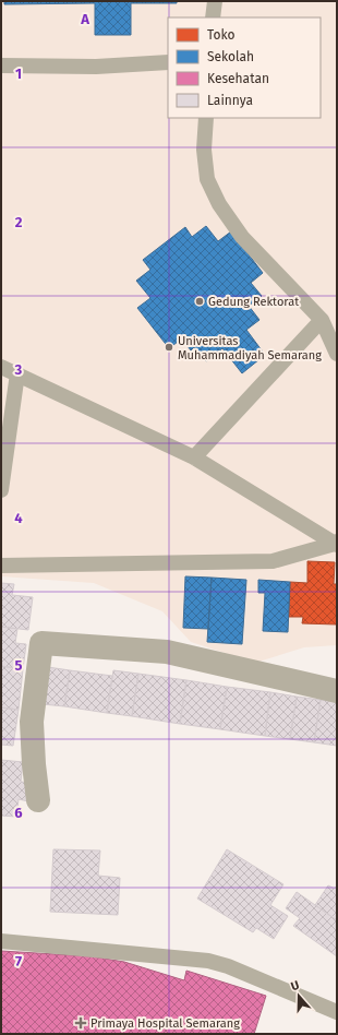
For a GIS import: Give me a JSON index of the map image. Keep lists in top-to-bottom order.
{
  "places": {
    "other": ["Gedung Rektorat", "Universitas Muhammadiyah Semarang"],
    "health": ["Primaya Hospital Semarang"]
  },
  "legend": [
    "Toko",
    "Sekolah",
    "Kesehatan",
    "Lainnya"
  ],
  "north": "top",
  "grid": {
    "columns": ["A"],
    "rows": [
      "1",
      "2",
      "3",
      "4",
      "5",
      "6",
      "7"
    ]
  }
}
